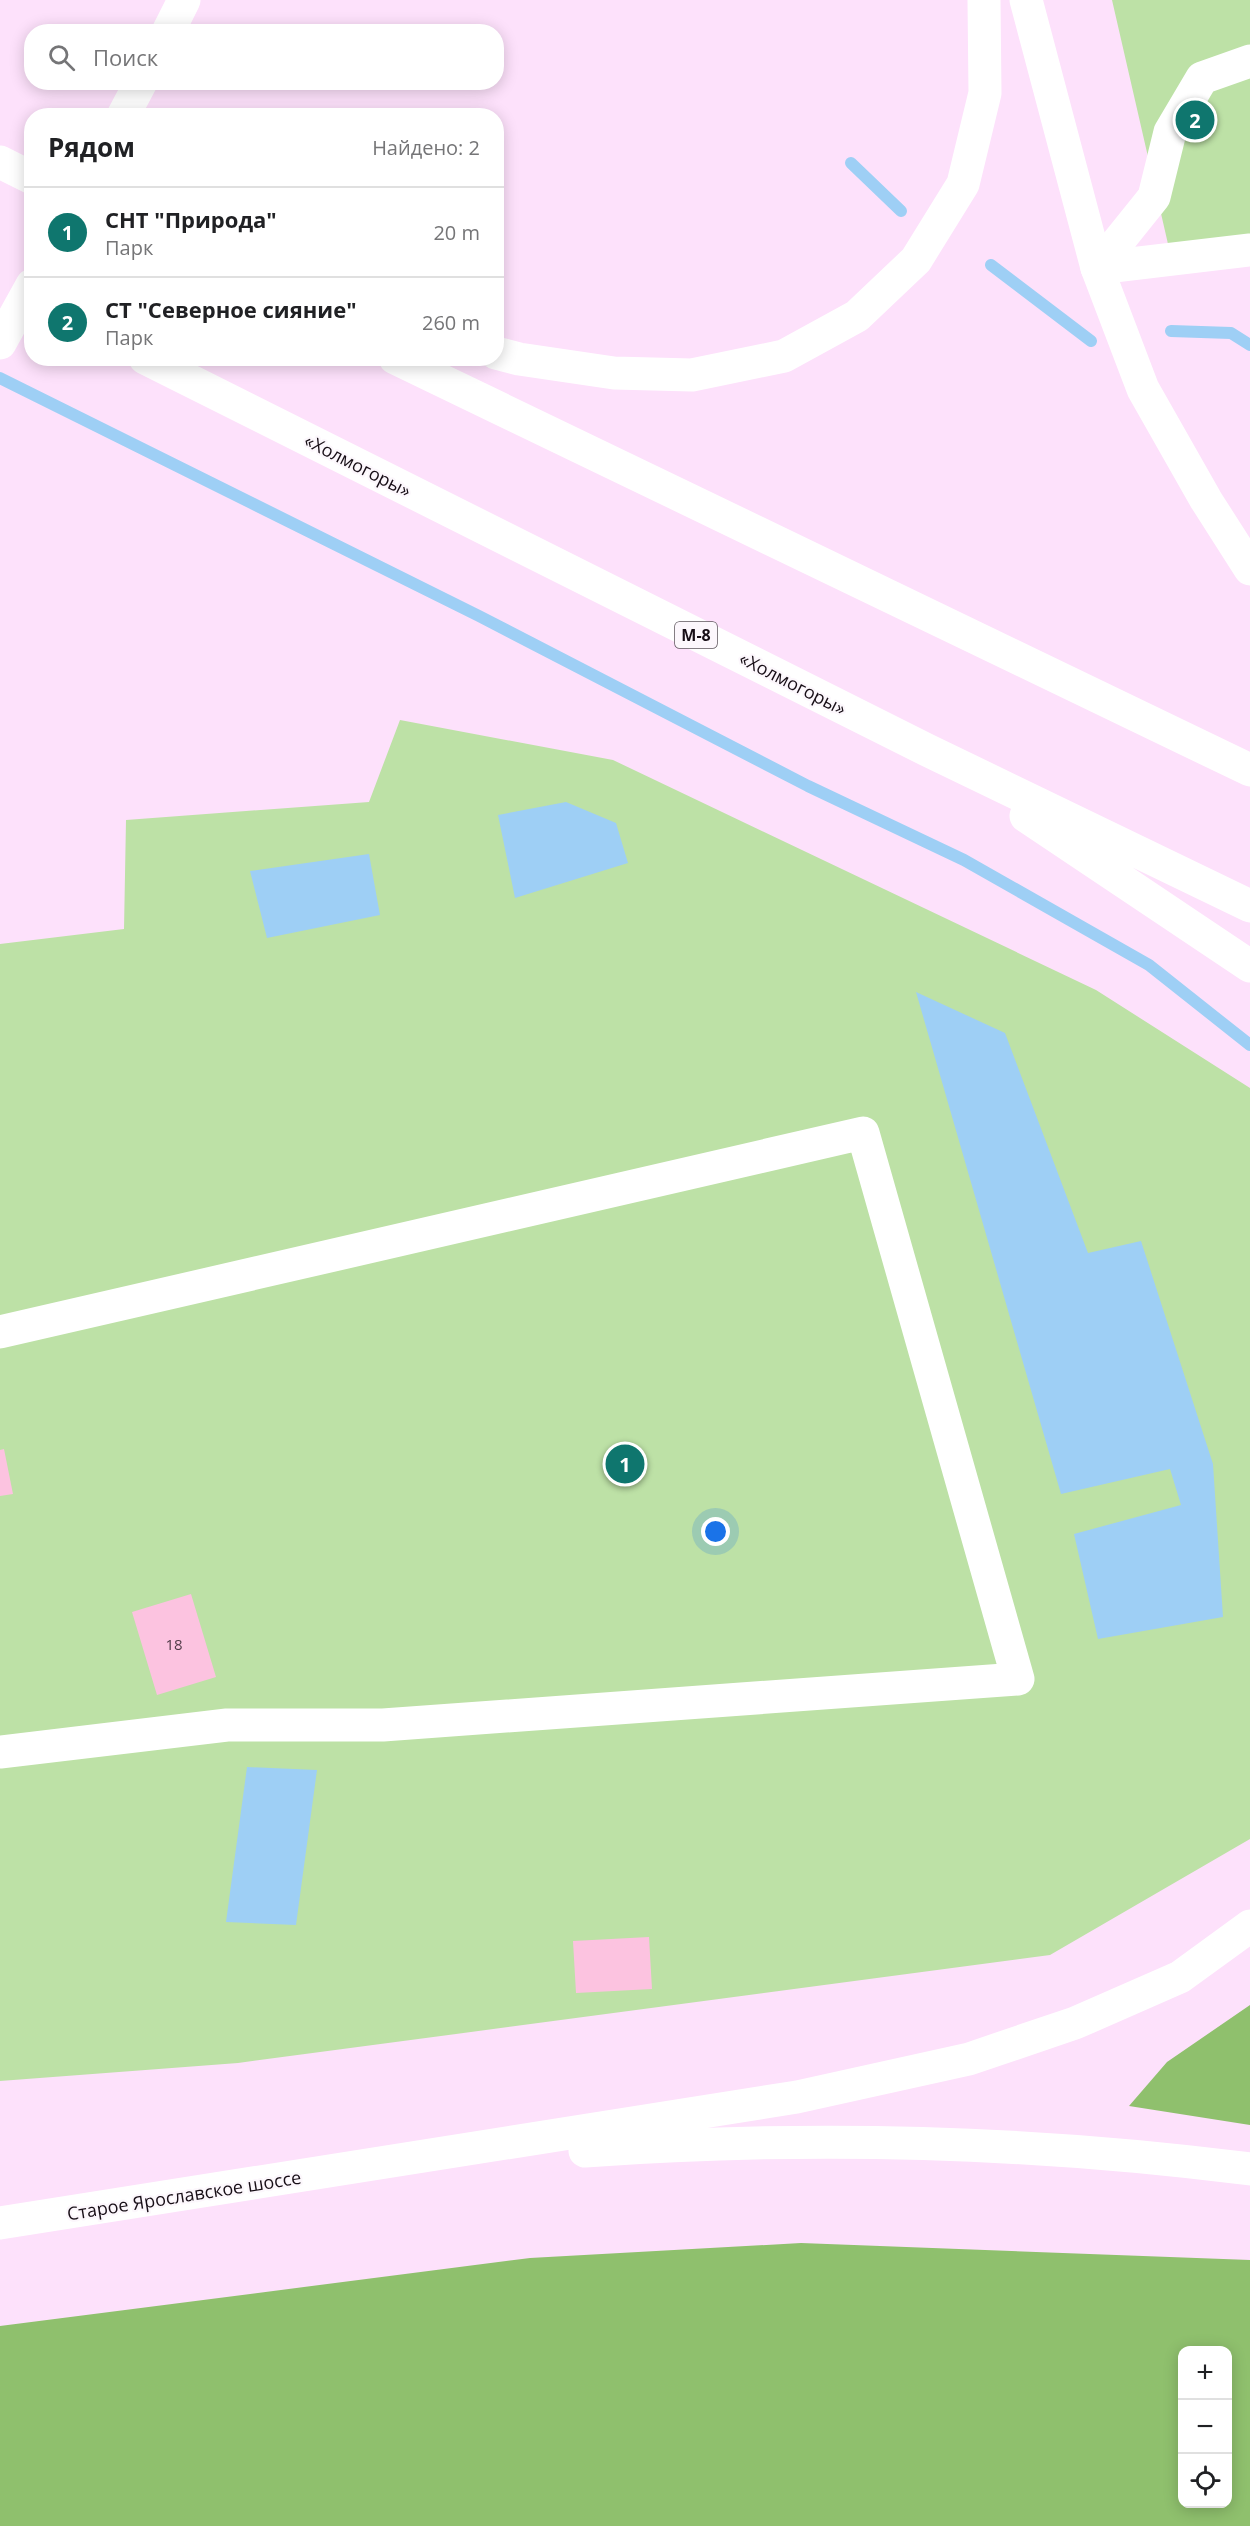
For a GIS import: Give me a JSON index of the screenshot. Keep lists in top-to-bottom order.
{
  "streets": {
    "main road": ["«Холмогоры»", "М-8", "Старое Ярославское шоссе"]
  },
  "house_numbers": ["18"],
  "page": {
    "search": "Поиск",
    "pins": ["2", "1"],
    "heading": ["Рядом", "Найдено: 2"],
    "list": [
      {
        "mark": "1",
        "name": "СНТ \"Природа\"",
        "note": "Парк",
        "value": "20 m"
      },
      {
        "mark": "2",
        "name": "СТ \"Северное сияние\"",
        "note": "Парк",
        "value": "260 m"
      }
    ],
    "map_buttons": ["+", "−"]
  }
}
